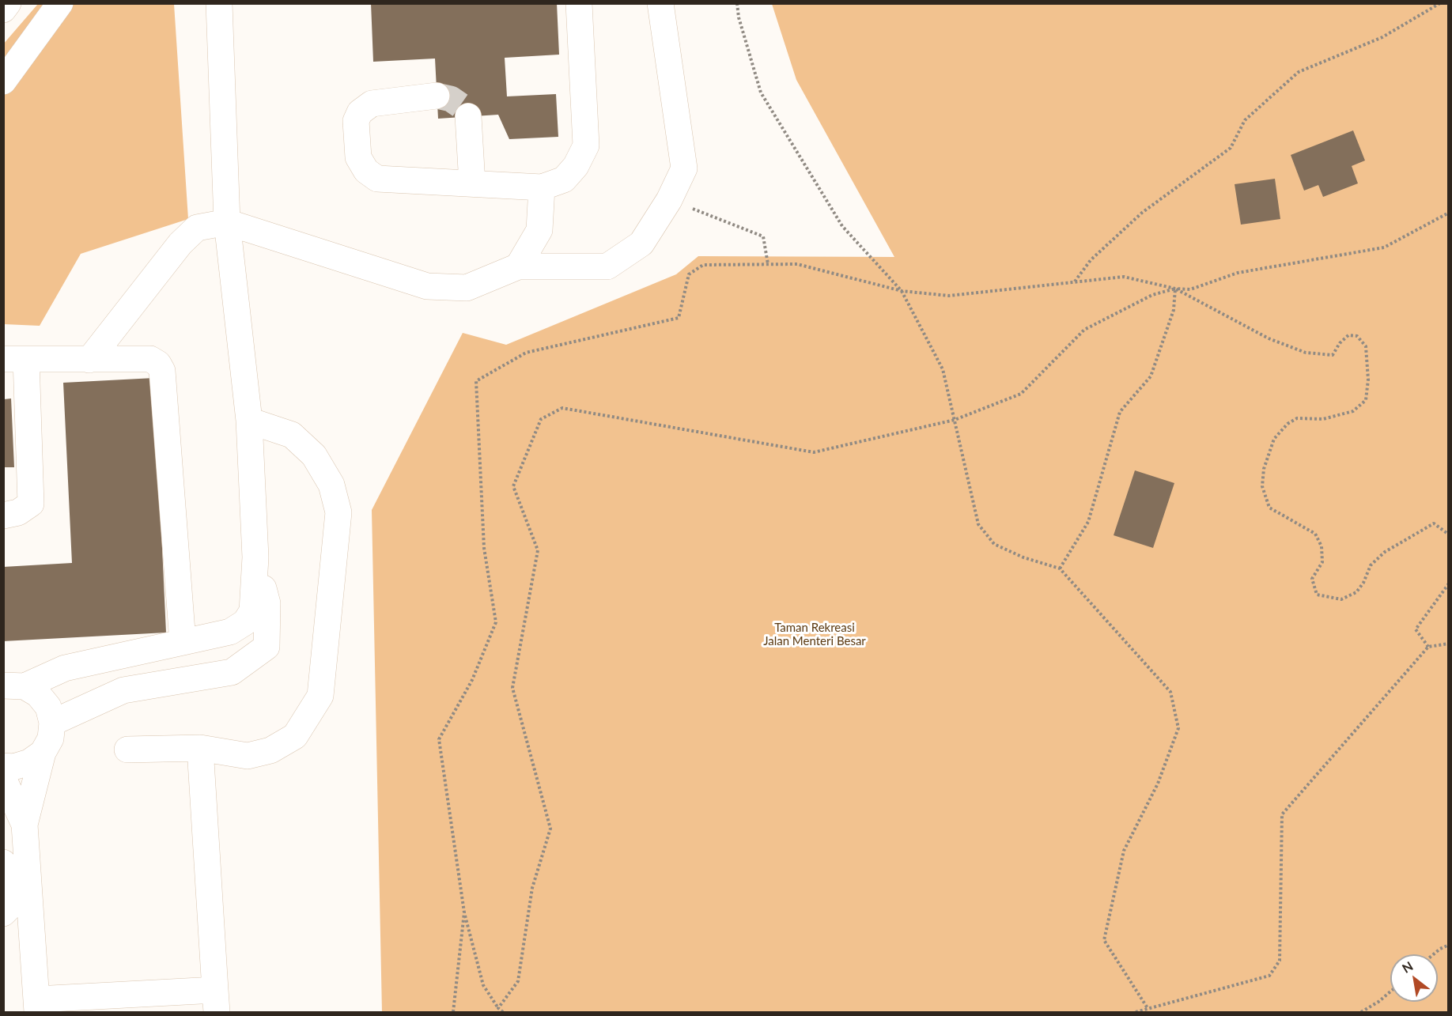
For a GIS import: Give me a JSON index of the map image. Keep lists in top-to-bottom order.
{
  "parks": ["Taman Rekreasi Jalan Menteri Besar"],
  "north": "top left"
}
